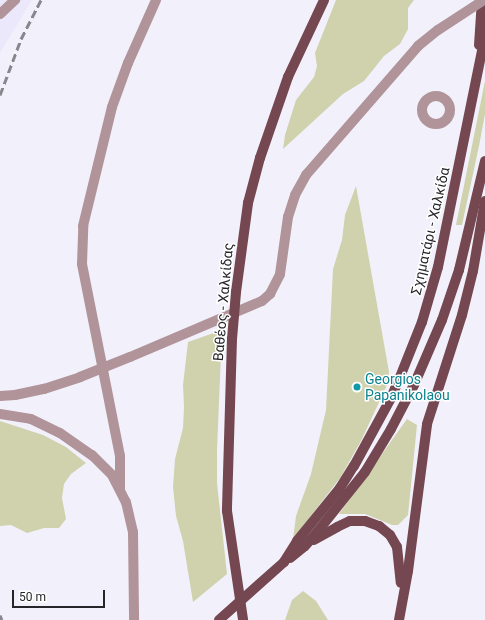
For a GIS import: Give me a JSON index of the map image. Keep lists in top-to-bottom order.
{
  "streets": {
    "main road": ["Σχηματάρι - Χαλκίδα", "Βαθέος - Χαλκίδας"]
  },
  "places": ["Georgios Papanikolaou"],
  "scale_bar": "50 m"
}
